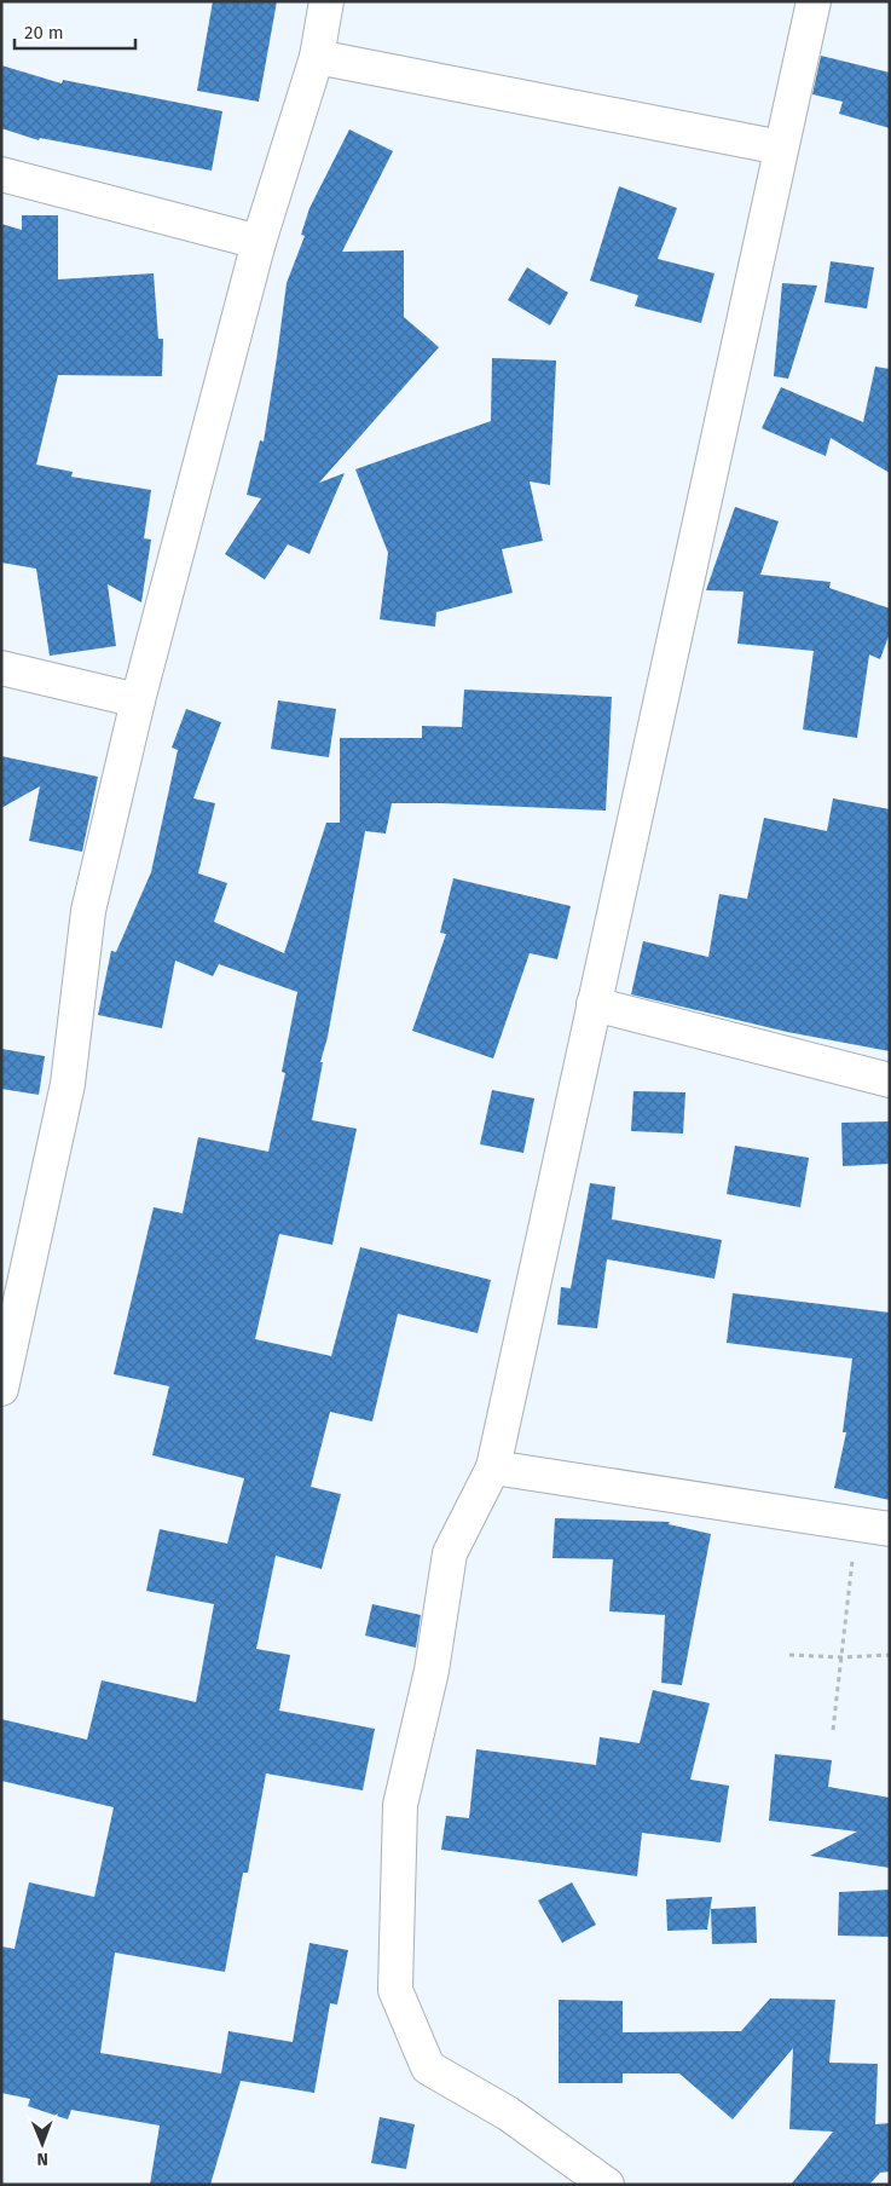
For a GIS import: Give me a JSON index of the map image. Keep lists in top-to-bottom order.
{
  "scale_bar": "20 m",
  "north": "bottom"
}
